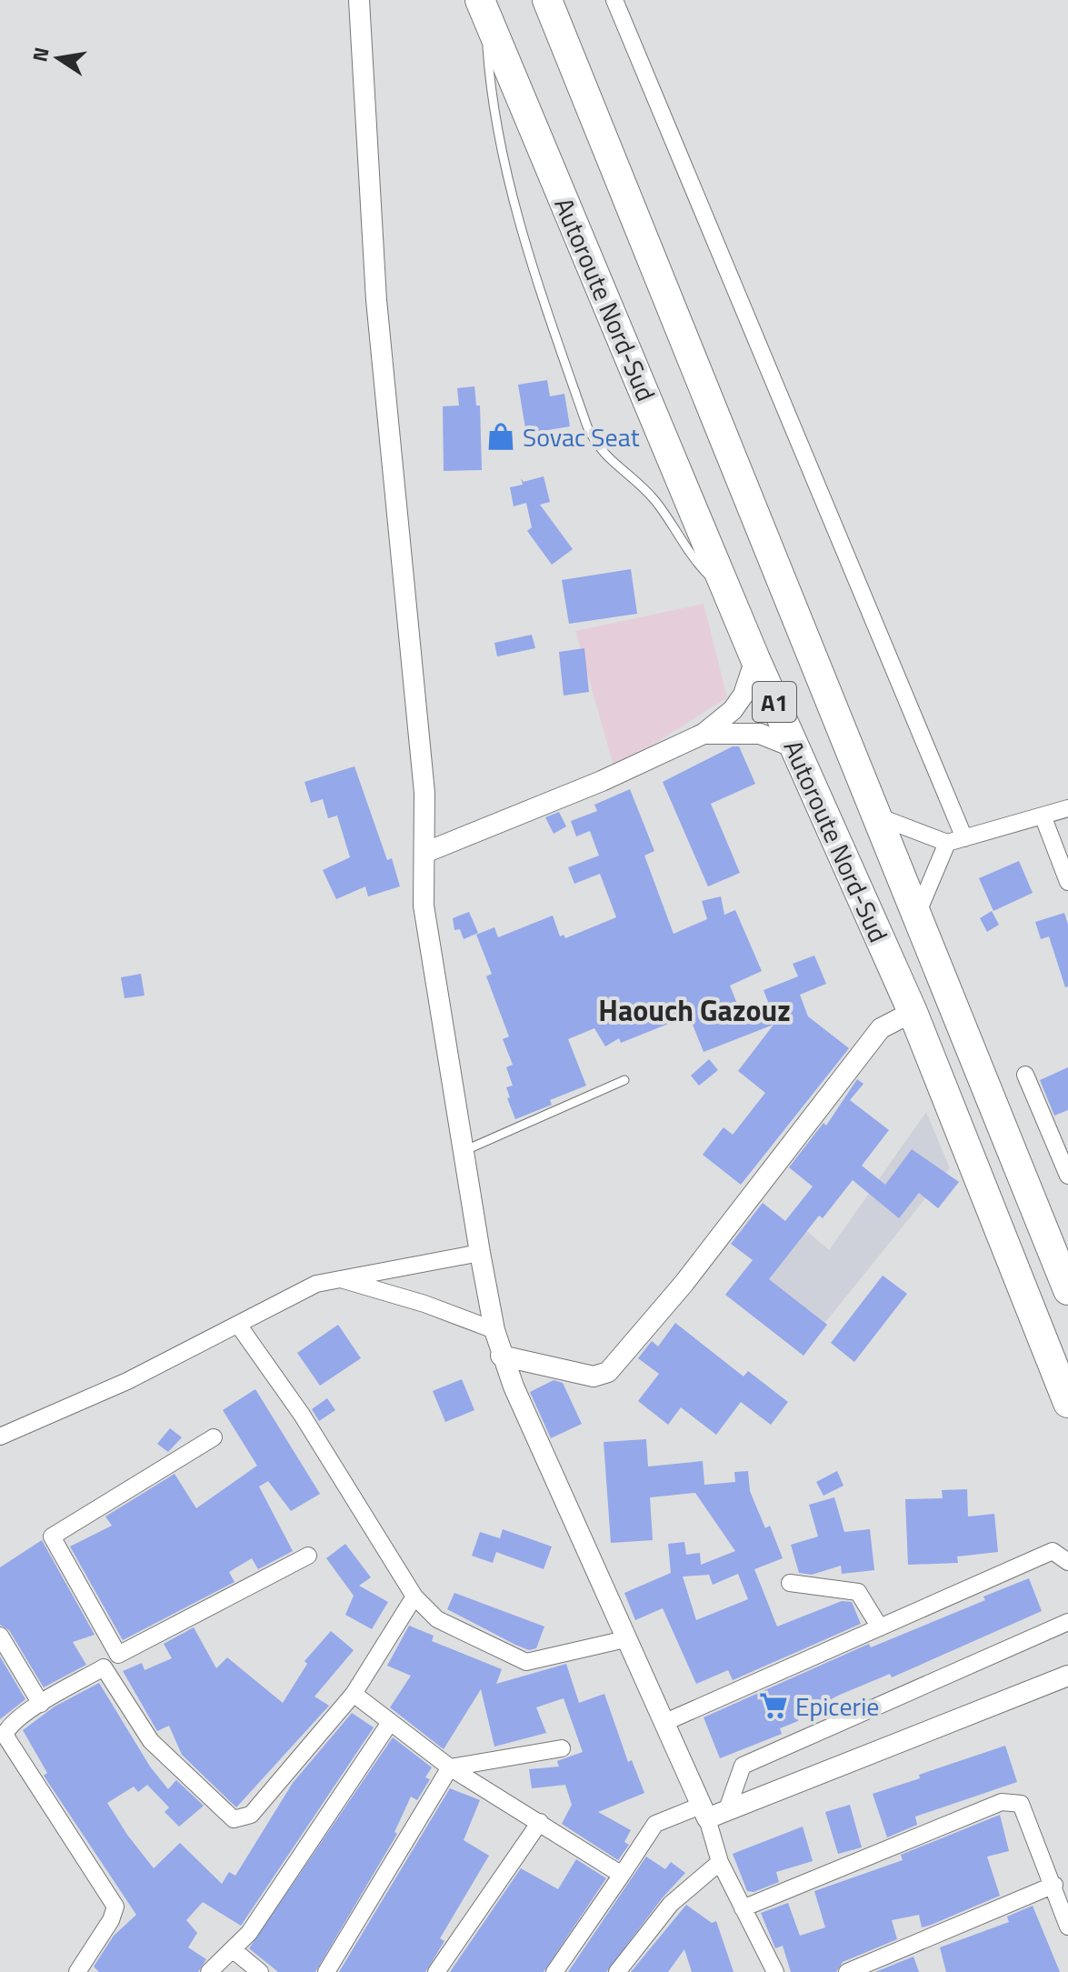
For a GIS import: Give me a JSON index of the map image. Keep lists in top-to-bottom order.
{
  "streets": {
    "highway": ["Autoroute Nord-Sud", "A1"]
  },
  "districts": ["Haouch Gazouz"],
  "places": {
    "shop": ["Sovac Seat"],
    "supermarket": ["Epicerie"]
  },
  "north": "left"
}
